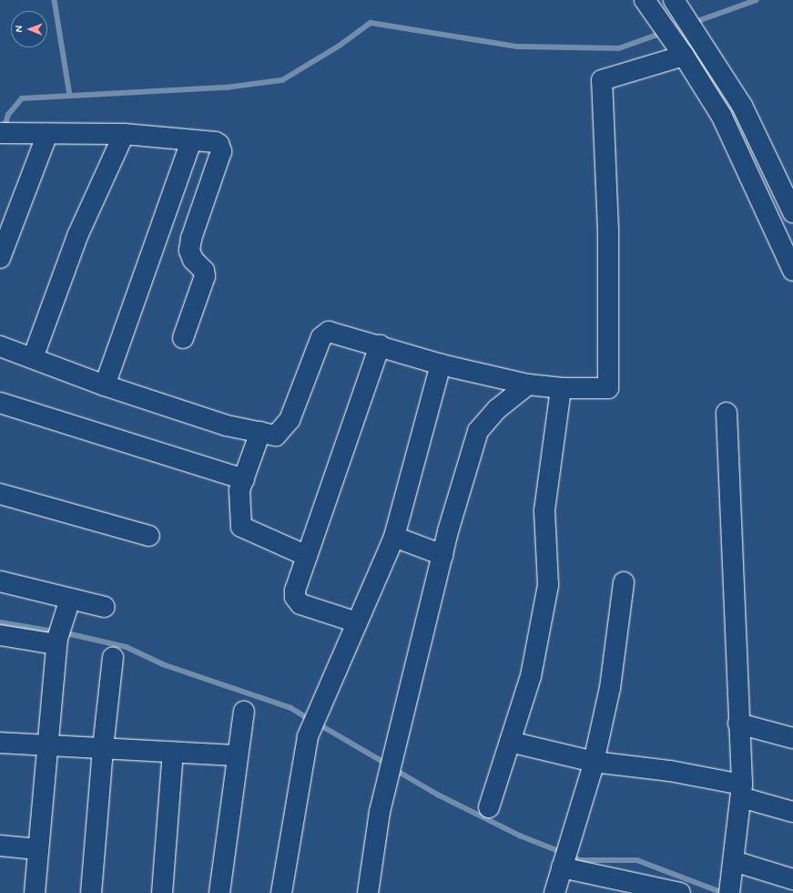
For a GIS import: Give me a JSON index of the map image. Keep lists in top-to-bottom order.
{
  "north": "left"
}
